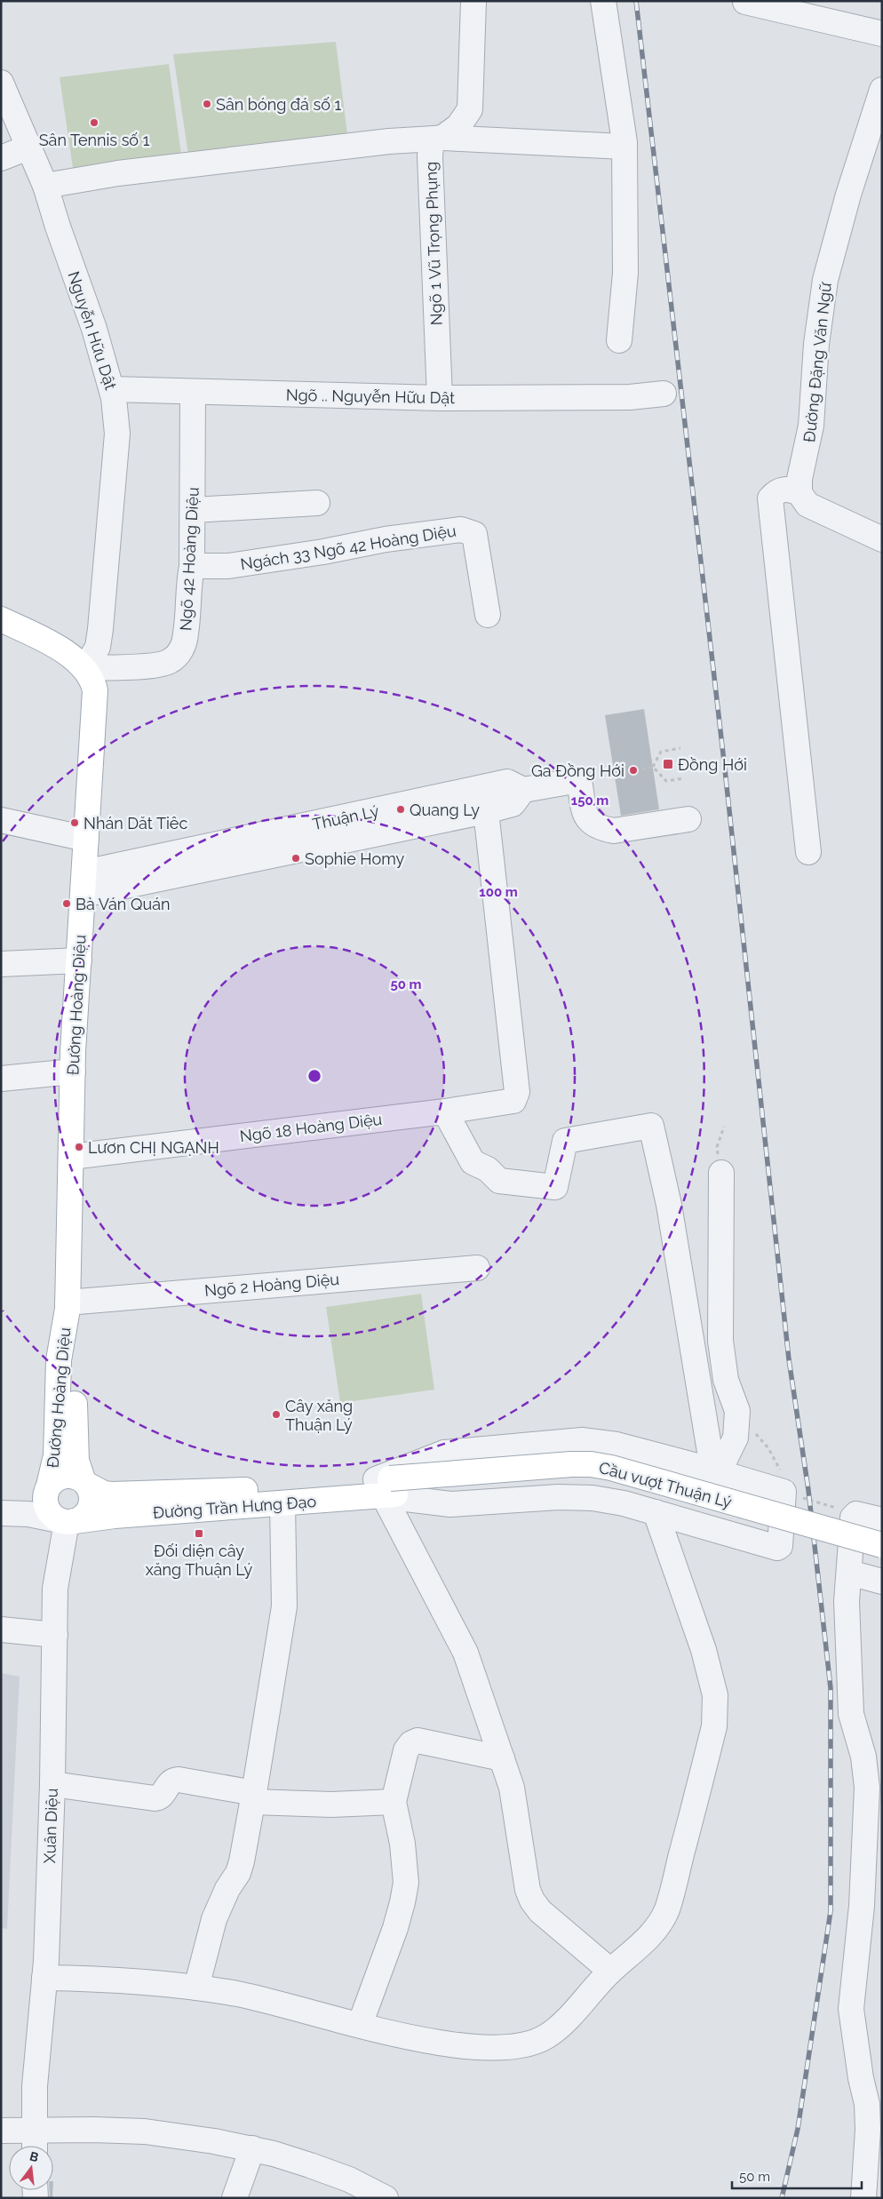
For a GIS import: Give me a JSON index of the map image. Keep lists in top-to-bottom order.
{
  "streets": {
    "main road": ["Đường Hoàng Diệu", "Cầu vượt Thuận Lý", "Đường Trần Hưng Đạo"],
    "street": [
      "Ngõ 1 Vũ Trọng Phụng",
      "Nguyễn Hữu Dật",
      "Đường Đặng Văn Ngữ",
      "Ngõ .. Nguyễn Hữu Dật",
      "Ngách 33 Ngõ 42 Hoàng Diệu",
      "Ngõ 42 Hoàng Diệu",
      "Thuận Lý",
      "Ngõ 18 Hoàng Diệu",
      "Ngõ 2 Hoàng Diệu",
      "Xuân Diệu"
    ]
  },
  "crossings": [
    ["Ngõ 1 Vũ Trọng Phụng", "Ngõ .. Nguyễn Hữu Dật"],
    ["Nguyễn Hữu Dật", "Ngõ .. Nguyễn Hữu Dật"],
    ["Nguyễn Hữu Dật", "Ngõ 42 Hoàng Diệu"],
    ["Nguyễn Hữu Dật", "Đường Hoàng Diệu"],
    ["Ngõ .. Nguyễn Hữu Dật", "Ngõ 42 Hoàng Diệu"],
    ["Ngách 33 Ngõ 42 Hoàng Diệu", "Ngõ 42 Hoàng Diệu"],
    ["Ngõ 42 Hoàng Diệu", "Đường Hoàng Diệu"],
    ["Thuận Lý", "Đường Hoàng Diệu"],
    ["Thuận Lý", "Ngõ 18 Hoàng Diệu"],
    ["Đường Hoàng Diệu", "Ngõ 18 Hoàng Diệu"],
    ["Đường Hoàng Diệu", "Ngõ 2 Hoàng Diệu"],
    ["Đường Hoàng Diệu", "Đường Trần Hưng Đạo"],
    ["Đường Hoàng Diệu", "Xuân Diệu"],
    ["Cầu vượt Thuận Lý", "Đường Trần Hưng Đạo"],
    ["Đường Trần Hưng Đạo", "Xuân Diệu"]
  ],
  "places": {
    "other": [
      "Sân bóng đá số 1",
      "Sân Tennis số 1",
      "Ga Đồng Hới",
      "Quang Ly",
      "Nhán Dăt Tiêc",
      "Sophie Homy",
      "Bà Ván Quán",
      "Lươn CHỊ NGẠNH",
      "Cây xăng Thuận Lý"
    ],
    "transit": ["Đồng Hới", "Đối diện cây xăng Thuận Lý"]
  },
  "scale_bar": "50 m",
  "north": "top",
  "rings": ["150 m", "100 m", "50 m"]
}
